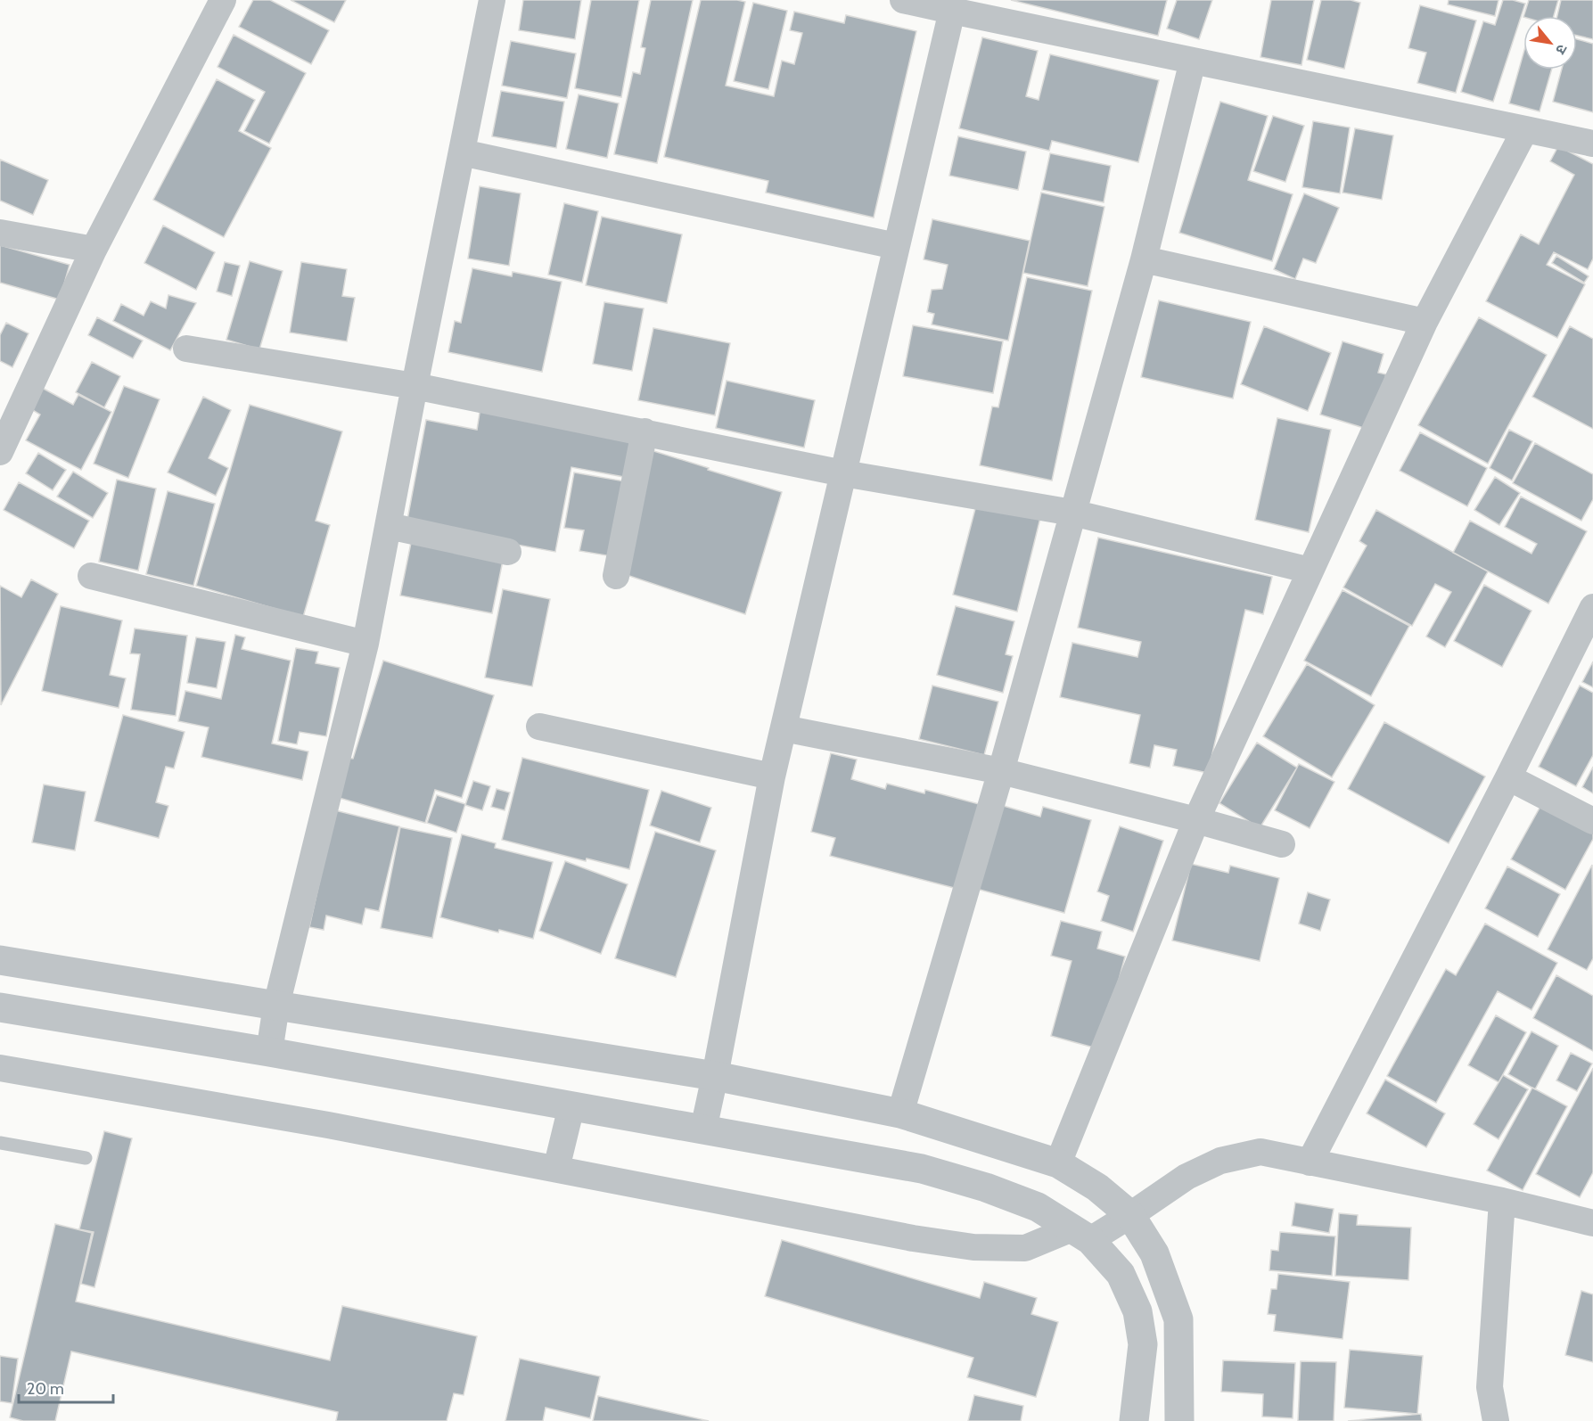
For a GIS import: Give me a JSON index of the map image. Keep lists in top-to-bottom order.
{
  "scale_bar": "20 m",
  "north": "bottom right"
}
